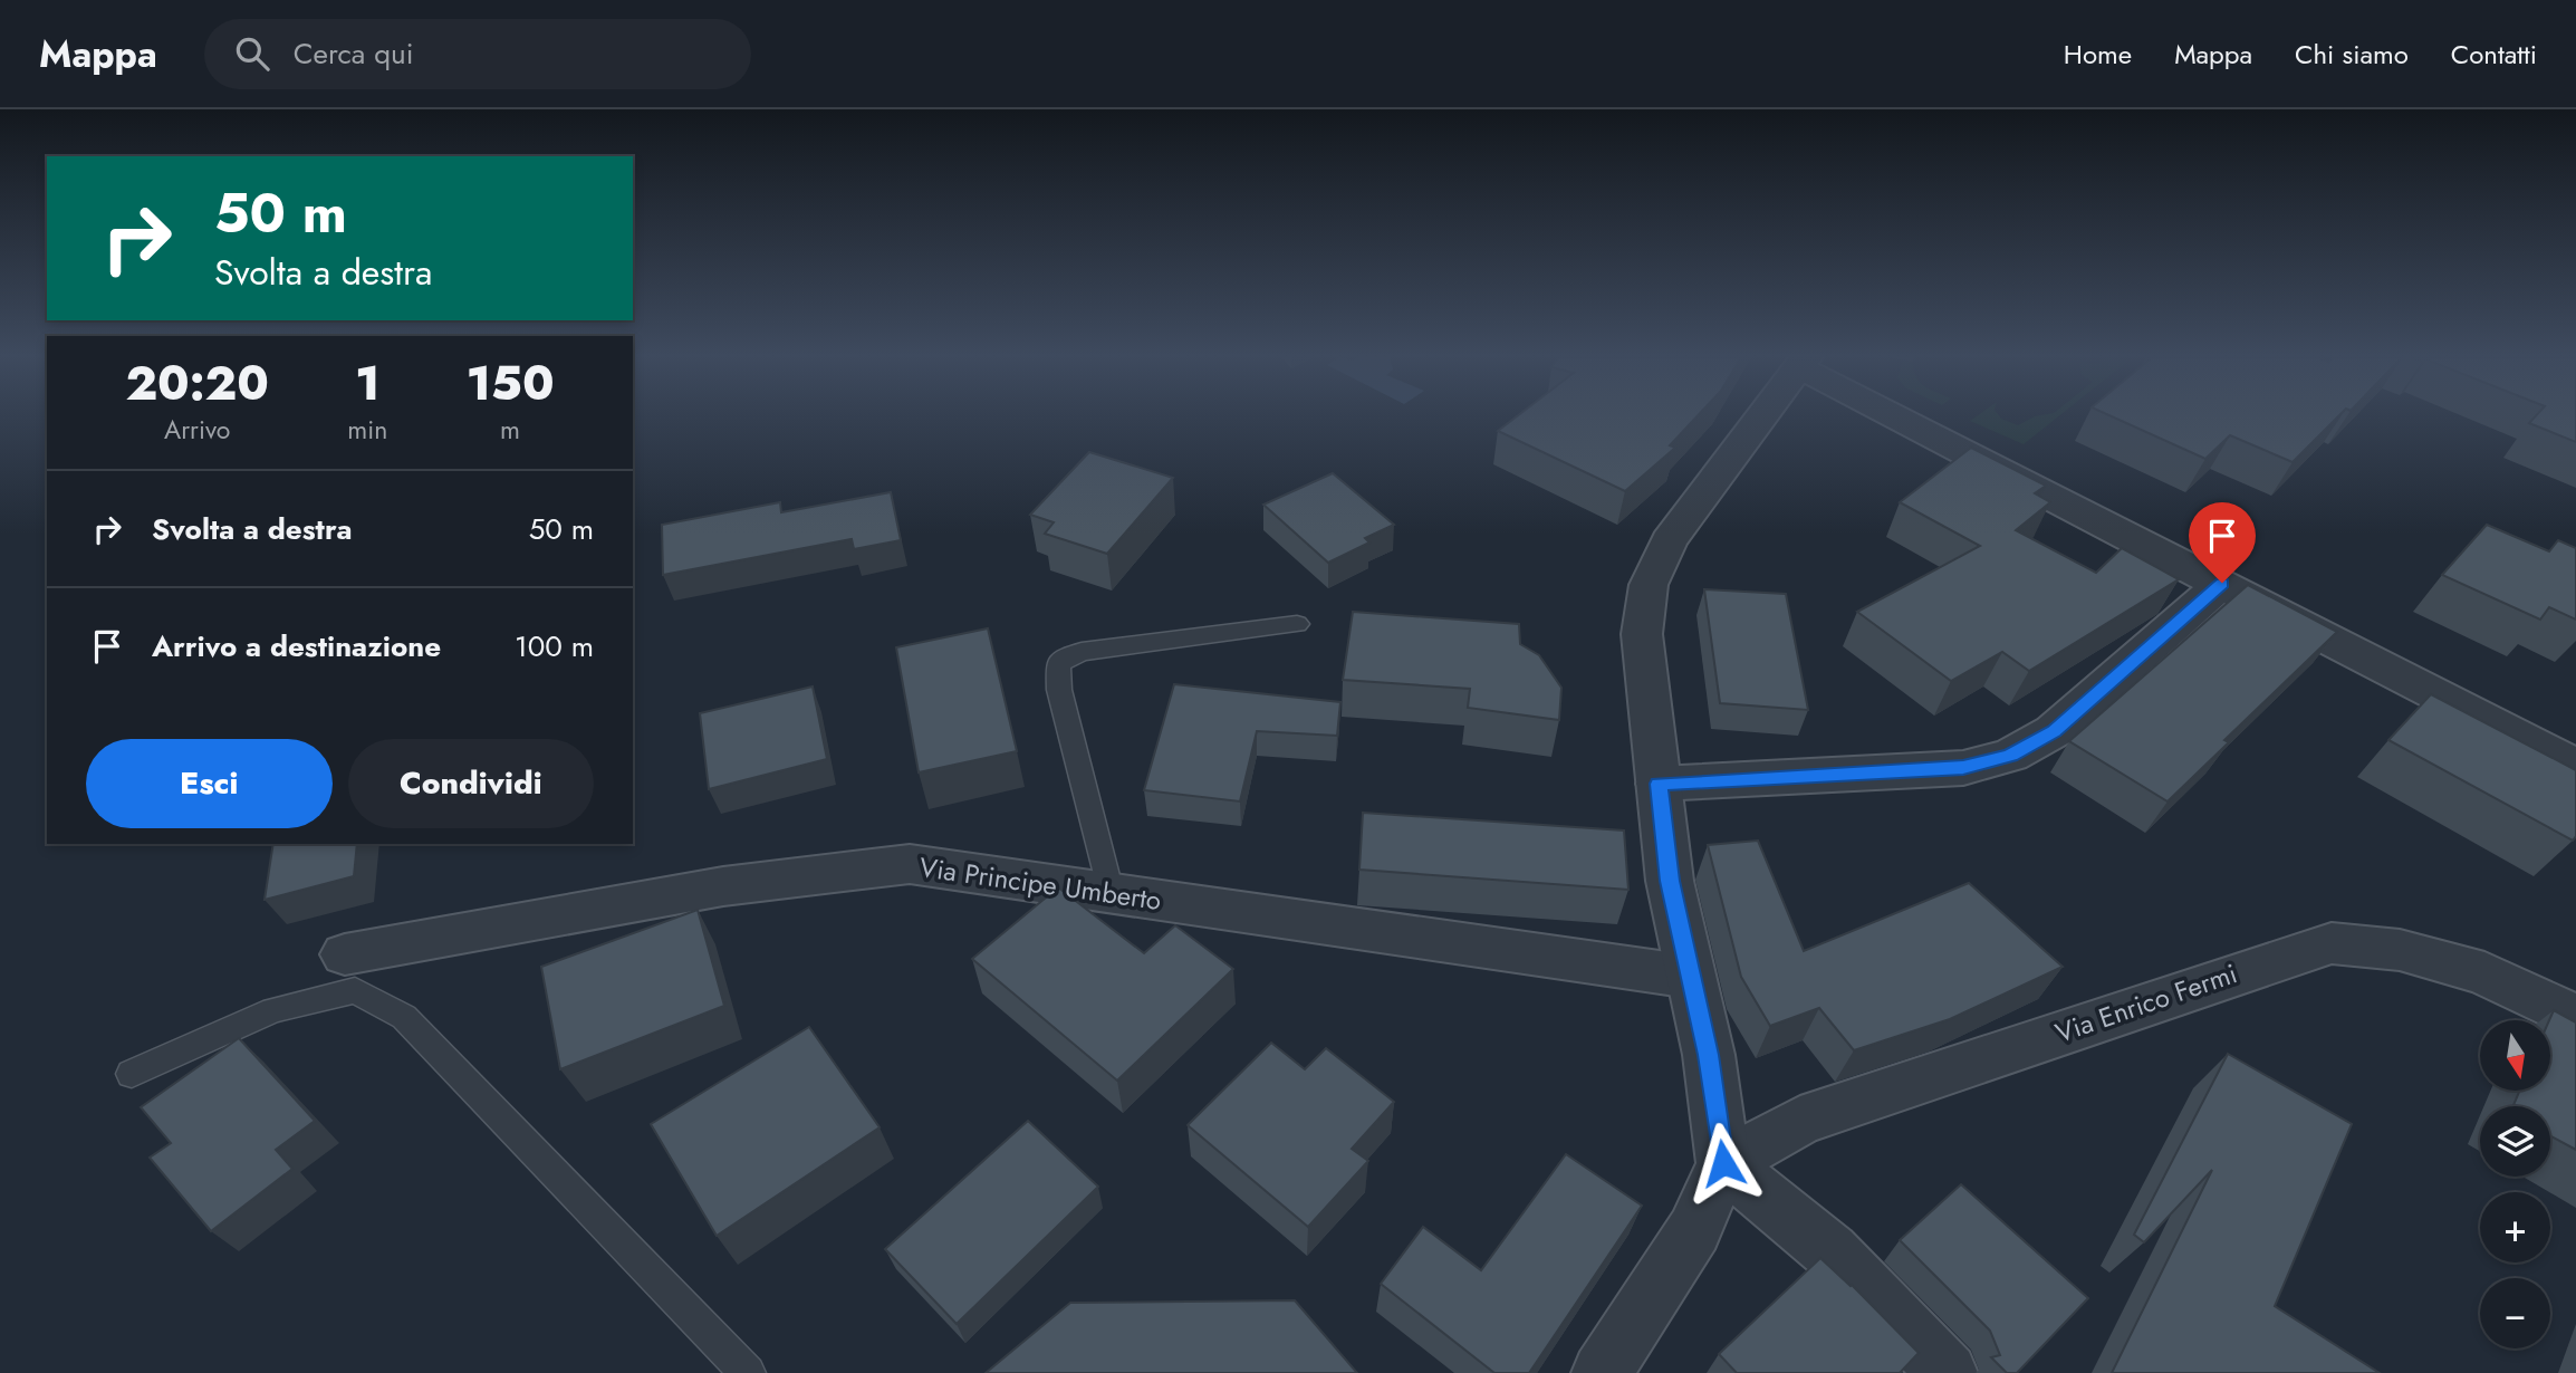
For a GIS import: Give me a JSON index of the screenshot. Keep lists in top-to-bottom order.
{
  "streets": {
    "street": ["Via Principe Umberto", "Via Enrico Fermi"]
  },
  "north": "bottom",
  "page": {
    "header": "Mappa",
    "search": "Cerca qui",
    "nav": [
      "Home",
      "Mappa",
      "Chi siamo",
      "Contatti"
    ],
    "turn": ["50 m", "Svolta a destra"],
    "eta": [
      "20:20",
      "Arrivo",
      "1",
      "min",
      "150",
      "m"
    ],
    "list": [
      {
        "name": "Svolta a destra",
        "value": "50 m"
      },
      {
        "name": "Arrivo a destinazione",
        "value": "100 m"
      }
    ],
    "buttons": ["Esci", "Condividi"],
    "map_buttons": ["+", "−"]
  }
}
